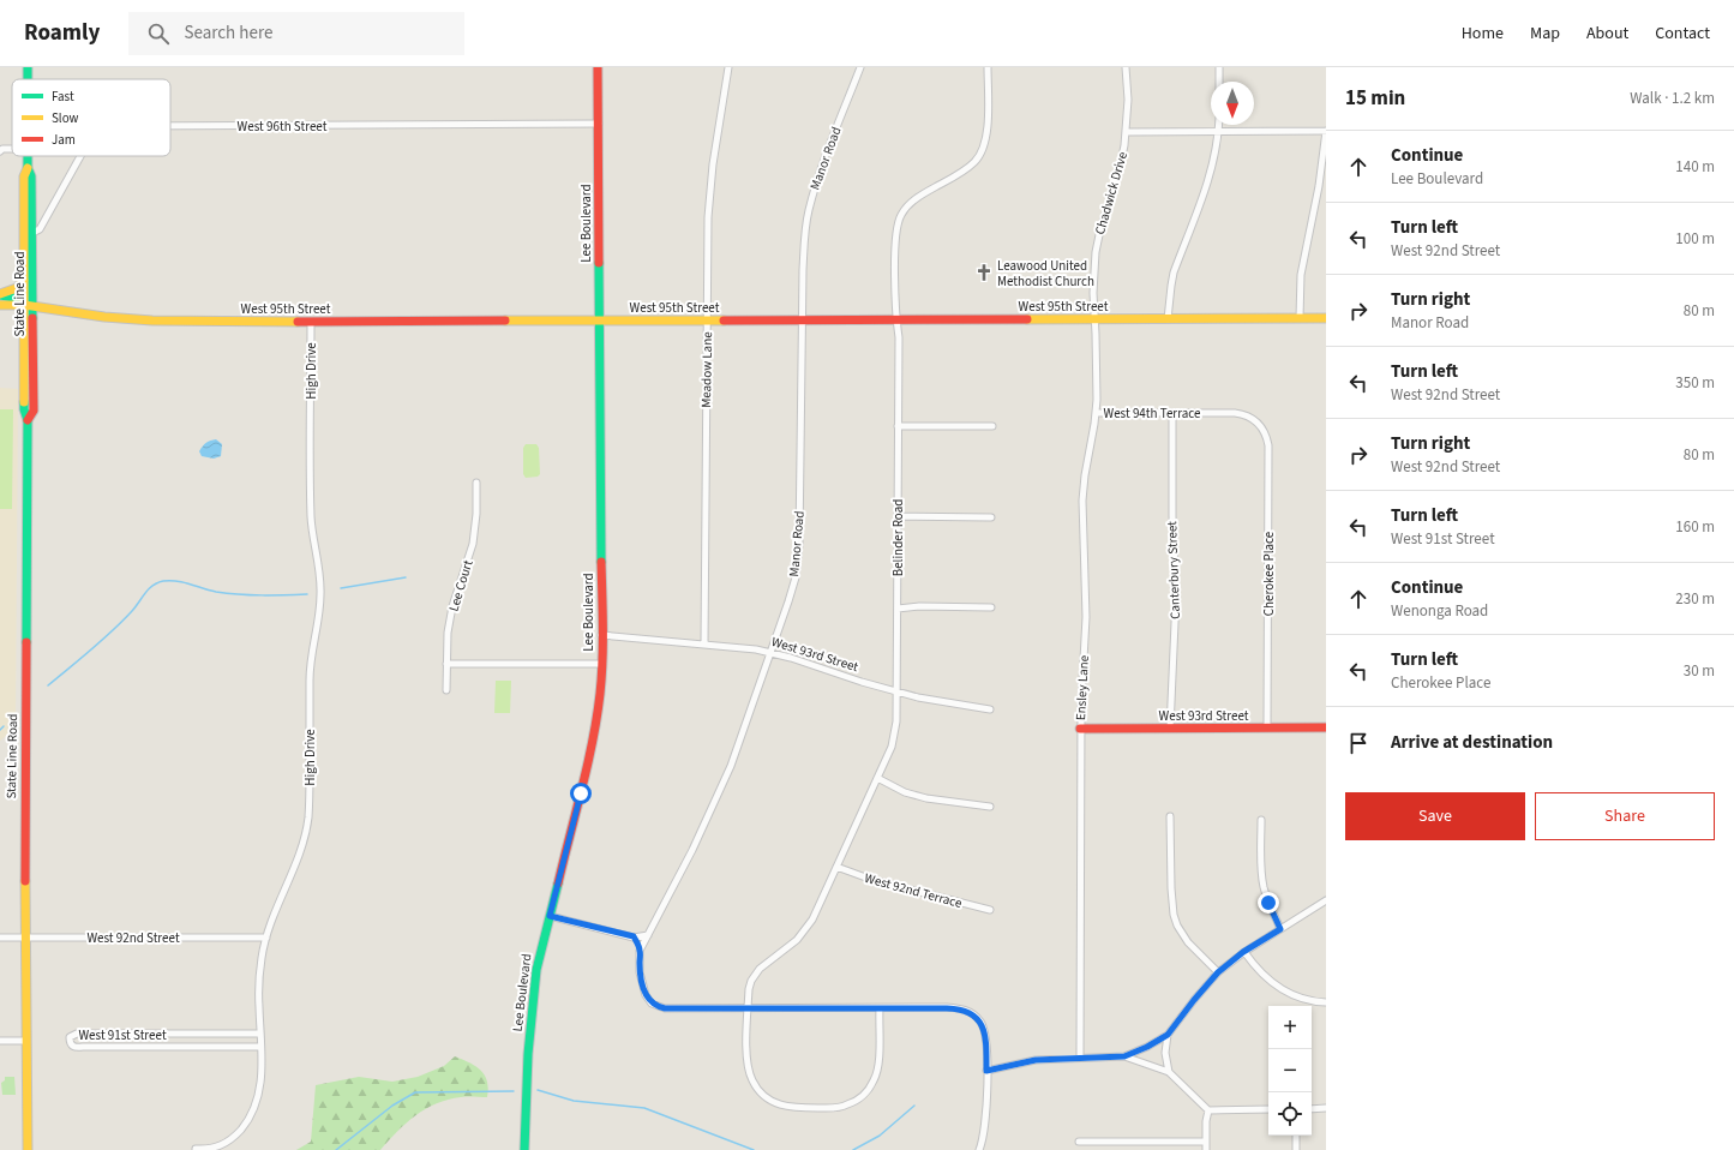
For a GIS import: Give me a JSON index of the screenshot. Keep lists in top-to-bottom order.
{
  "streets": {
    "main road": [
      "Lee Boulevard",
      "State Line Road",
      "West 95th Street",
      "West 93rd Street"
    ],
    "street": [
      "West 96th Street",
      "Manor Road",
      "Chadwick Drive",
      "Meadow Lane",
      "High Drive",
      "West 94th Terrace",
      "Belinder Road",
      "Canterbury Street",
      "Cherokee Place",
      "Lee Court",
      "Ensley Lane",
      "West 92nd Terrace",
      "West 92nd Street",
      "West 91st Street"
    ]
  },
  "crossings": [
    ["West 96th Street", "Lee Boulevard"],
    ["West 96th Street", "State Line Road"],
    ["Manor Road", "West 95th Street"],
    ["Manor Road", "Belinder Road"],
    ["Manor Road", "West 93rd Street"],
    ["Chadwick Drive", "West 95th Street"],
    ["Chadwick Drive", "Ensley Lane"],
    ["Lee Boulevard", "West 95th Street"],
    ["Lee Boulevard", "West 93rd Street"],
    ["State Line Road", "West 95th Street"],
    ["State Line Road", "West 92nd Street"],
    ["West 95th Street", "Meadow Lane"],
    ["West 95th Street", "High Drive"],
    ["West 95th Street", "Belinder Road"],
    ["West 95th Street", "Ensley Lane"],
    ["Meadow Lane", "West 93rd Street"],
    ["High Drive", "West 92nd Street"],
    ["High Drive", "West 91st Street"],
    ["West 94th Terrace", "Canterbury Street"],
    ["West 94th Terrace", "Cherokee Place"],
    ["West 94th Terrace", "Ensley Lane"],
    ["Belinder Road", "West 93rd Street"],
    ["Belinder Road", "West 92nd Terrace"],
    ["Canterbury Street", "West 93rd Street"],
    ["Cherokee Place", "West 93rd Street"],
    ["West 93rd Street", "Ensley Lane"]
  ],
  "places": {
    "church": ["Leawood United Methodist Church"]
  },
  "legend": ["Fast", "Slow", "Jam"],
  "north": "bottom",
  "page": {
    "header": "Roamly",
    "search": "Search here",
    "nav": [
      "Home",
      "Map",
      "About",
      "Contact"
    ],
    "heading": ["15 min", "Walk · 1.2 km"],
    "list": [
      ["Continue", "Lee Boulevard", "140 m"],
      ["Turn left", "West 92nd Street", "100 m"],
      ["Turn right", "Manor Road", "80 m"],
      ["Turn left", "West 92nd Street", "350 m"],
      ["Turn right", "West 92nd Street", "80 m"],
      ["Turn left", "West 91st Street", "160 m"],
      ["Continue", "Wenonga Road", "230 m"],
      ["Turn left", "Cherokee Place", "30 m"],
      "Arrive at destination"
    ],
    "buttons": ["Save", "Share"],
    "map_buttons": ["+", "−"]
  }
}
